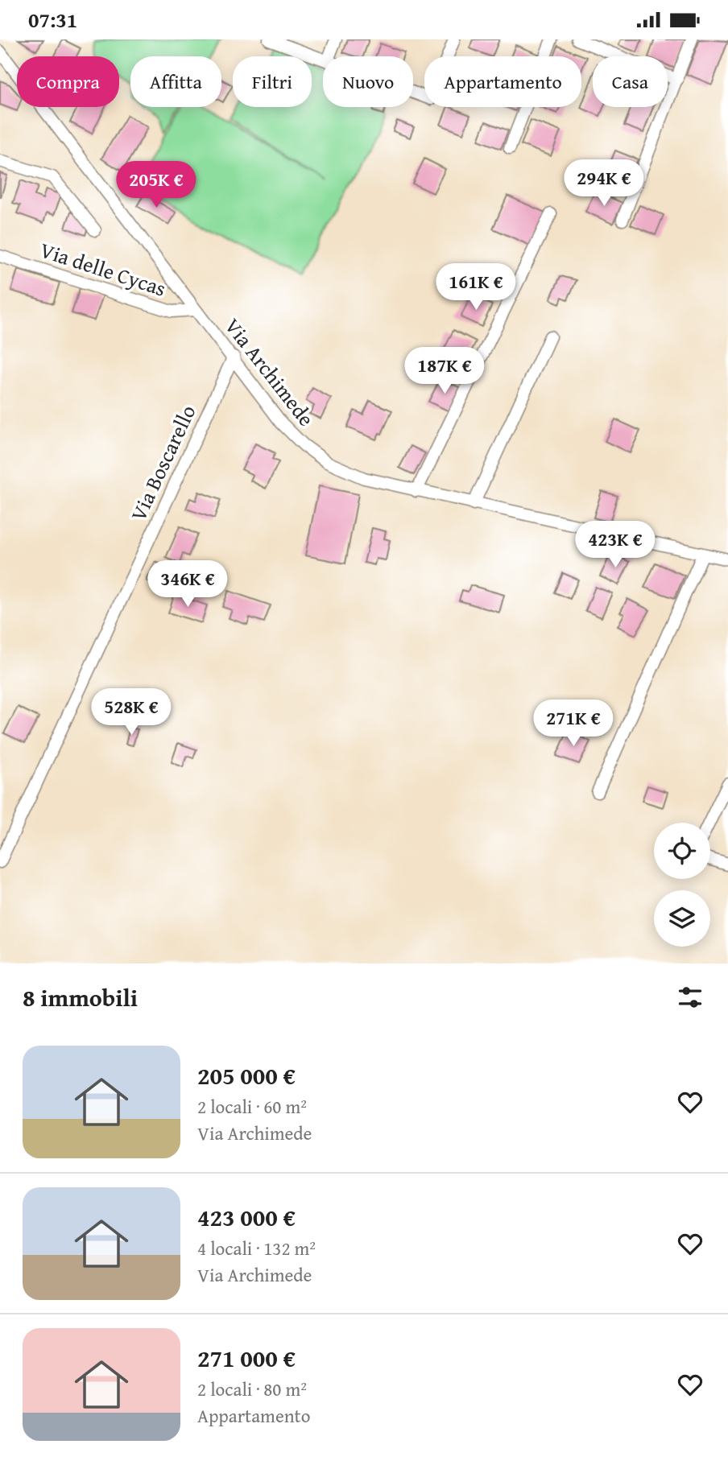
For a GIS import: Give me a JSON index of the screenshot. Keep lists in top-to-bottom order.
{
  "streets": {
    "street": ["Via delle Cycas", "Via Archimede", "Via Boscarello"]
  },
  "crossings": [
    ["Via delle Cycas", "Via Archimede"],
    ["Via Archimede", "Via Boscarello"]
  ],
  "page": {
    "status": "07:31",
    "chip": [
      "Compra",
      "Affitta",
      "Filtri",
      "Nuovo",
      "Appartamento",
      "Casa"
    ],
    "price": [
      "294K €",
      "205K €",
      "161K €",
      "187K €",
      "423K €",
      "346K €",
      "528K €",
      "271K €"
    ],
    "heading": "8 immobili",
    "list": [
      {
        "name": "205 000 €",
        "note": "2 locali · 60 m² · Via Archimede"
      },
      {
        "name": "423 000 €",
        "note": "4 locali · 132 m² · Via Archimede"
      },
      {
        "name": "271 000 €",
        "note": "2 locali · 80 m² · Appartamento"
      }
    ]
  }
}
